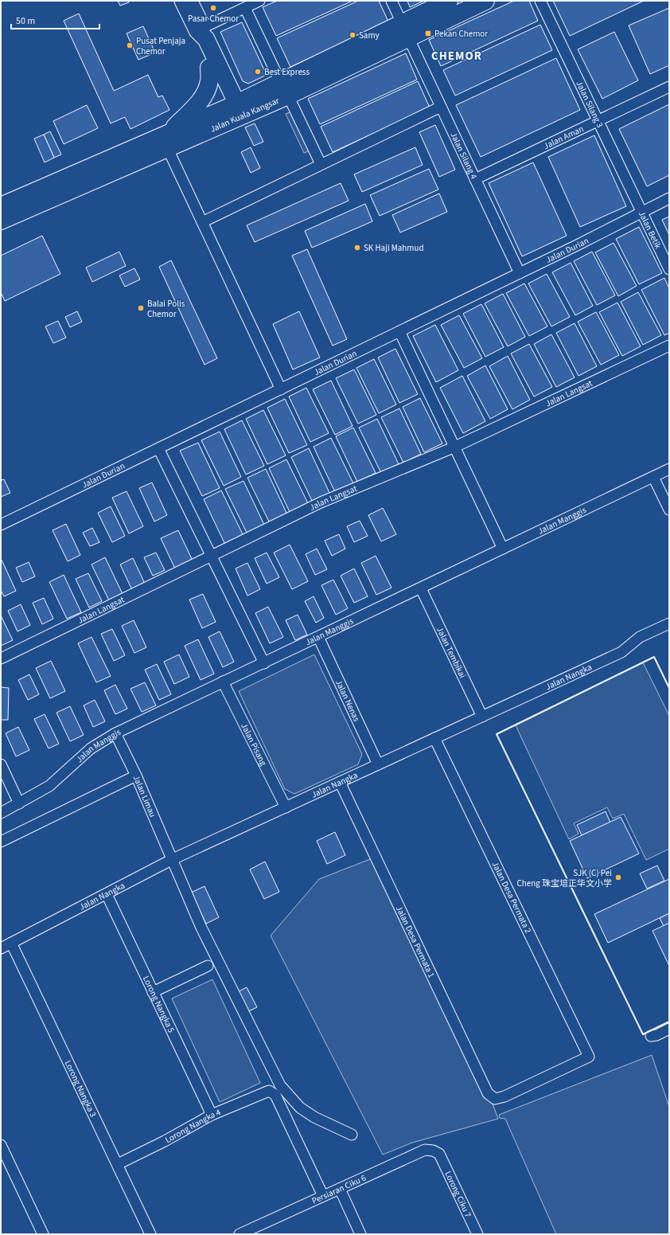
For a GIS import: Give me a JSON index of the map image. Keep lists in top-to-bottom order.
{
  "streets": {
    "highway": ["Jalan Kuala Kangsar"],
    "street": [
      "Jalan Silang 3",
      "Jalan Aman",
      "Jalan Silang 4",
      "Jalan Betik",
      "Jalan Durian",
      "Jalan Langsat",
      "Jalan Manggis",
      "Jalan Tembikai",
      "Jalan Nangka",
      "Jalan Nenas",
      "Jalan Pisang",
      "Jalan Limau",
      "Jalan Desa Permata 2",
      "Jalan Desa Permata 1",
      "Lorong Nangka 5",
      "Lorong Nangka 3",
      "Lorong Nangka 4",
      "Persiaran Ciku 6",
      "Lorong Ciku 7"
    ]
  },
  "crossings": [
    ["Jalan Silang 3", "Jalan Aman"],
    ["Jalan Silang 3", "Jalan Betik"],
    ["Jalan Silang 3", "Jalan Durian"],
    ["Jalan Kuala Kangsar", "Jalan Silang 4"],
    ["Jalan Aman", "Jalan Silang 4"],
    ["Jalan Silang 4", "Jalan Durian"],
    ["Jalan Betik", "Jalan Durian"],
    ["Jalan Manggis", "Jalan Tembikai"],
    ["Jalan Manggis", "Jalan Nenas"],
    ["Jalan Manggis", "Jalan Pisang"],
    ["Jalan Manggis", "Jalan Limau"],
    ["Jalan Tembikai", "Jalan Nangka"],
    ["Jalan Nangka", "Jalan Nenas"],
    ["Jalan Nangka", "Jalan Pisang"],
    ["Jalan Nangka", "Jalan Limau"],
    ["Jalan Nangka", "Jalan Desa Permata 2"],
    ["Jalan Nangka", "Jalan Desa Permata 1"],
    ["Jalan Nangka", "Lorong Nangka 5"],
    ["Jalan Nangka", "Lorong Nangka 3"],
    ["Jalan Desa Permata 2", "Jalan Desa Permata 1"],
    ["Lorong Nangka 5", "Lorong Nangka 4"],
    ["Lorong Nangka 3", "Lorong Nangka 4"],
    ["Lorong Nangka 4", "Persiaran Ciku 6"],
    ["Persiaran Ciku 6", "Lorong Ciku 7"]
  ],
  "districts": ["CHEMOR"],
  "places": {
    "other": [
      "Pasar Chemor",
      "Samy",
      "Pusat Penjaja Chemor",
      "Best Express",
      "SK Haji Mahmud",
      "Balai Polis Chemor",
      "SJK (C) Pei Cheng 珠宝培正华文小学"
    ],
    "transit": ["Pekan Chemor"]
  },
  "scale_bar": "50 m"
}
